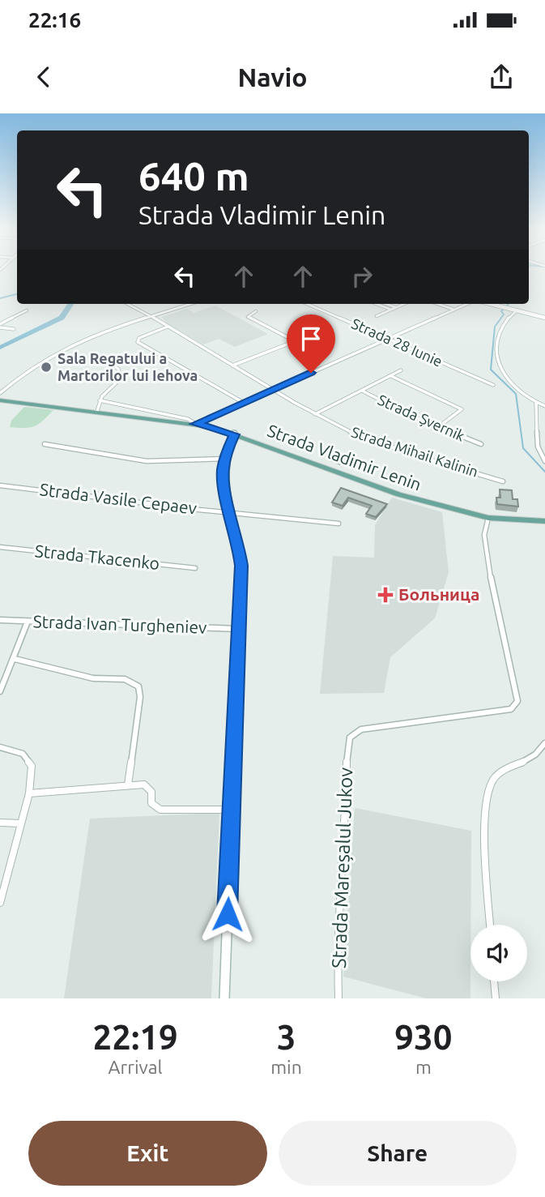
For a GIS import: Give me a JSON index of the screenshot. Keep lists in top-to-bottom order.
{
  "streets": {
    "main road": ["Strada Vladimir Lenin"],
    "street": [
      "Strada 28 Iunie",
      "Strada Șvernik",
      "Strada Mihail Kalinin",
      "Strada Vasile Cepaev",
      "Strada Tkacenko",
      "Strada Ivan Turgheniev",
      "Strada Mareșalul Jukov"
    ]
  },
  "crossings": [
    ["Strada Vladimir Lenin", "Strada Mareșalul Jukov"]
  ],
  "places": {
    "other": ["Sala Regatului a Martorilor lui Iehova"],
    "health": ["Больница"]
  },
  "page": {
    "status": "22:16",
    "header": "Navio",
    "turn": ["640 m", "Strada Vladimir Lenin"],
    "eta": [
      "22:19",
      "Arrival",
      "3",
      "min",
      "930",
      "m"
    ],
    "buttons": ["Exit", "Share"]
  }
}
